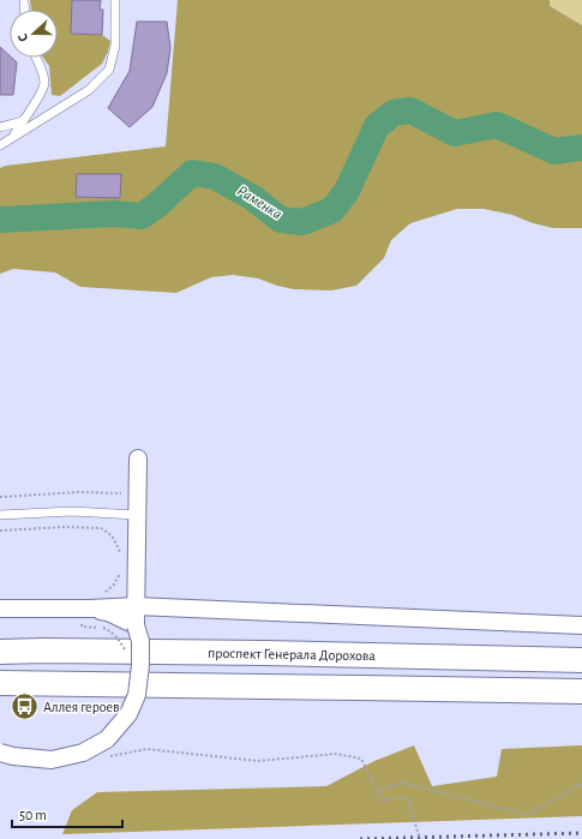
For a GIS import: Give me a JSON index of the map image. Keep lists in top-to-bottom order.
{
  "streets": {
    "main road": ["проспект Генерала Дорохова"]
  },
  "water": ["Раменка"],
  "places": {
    "bus stop": ["Аллея героев"]
  },
  "scale_bar": "50 m",
  "north": "left"
}
